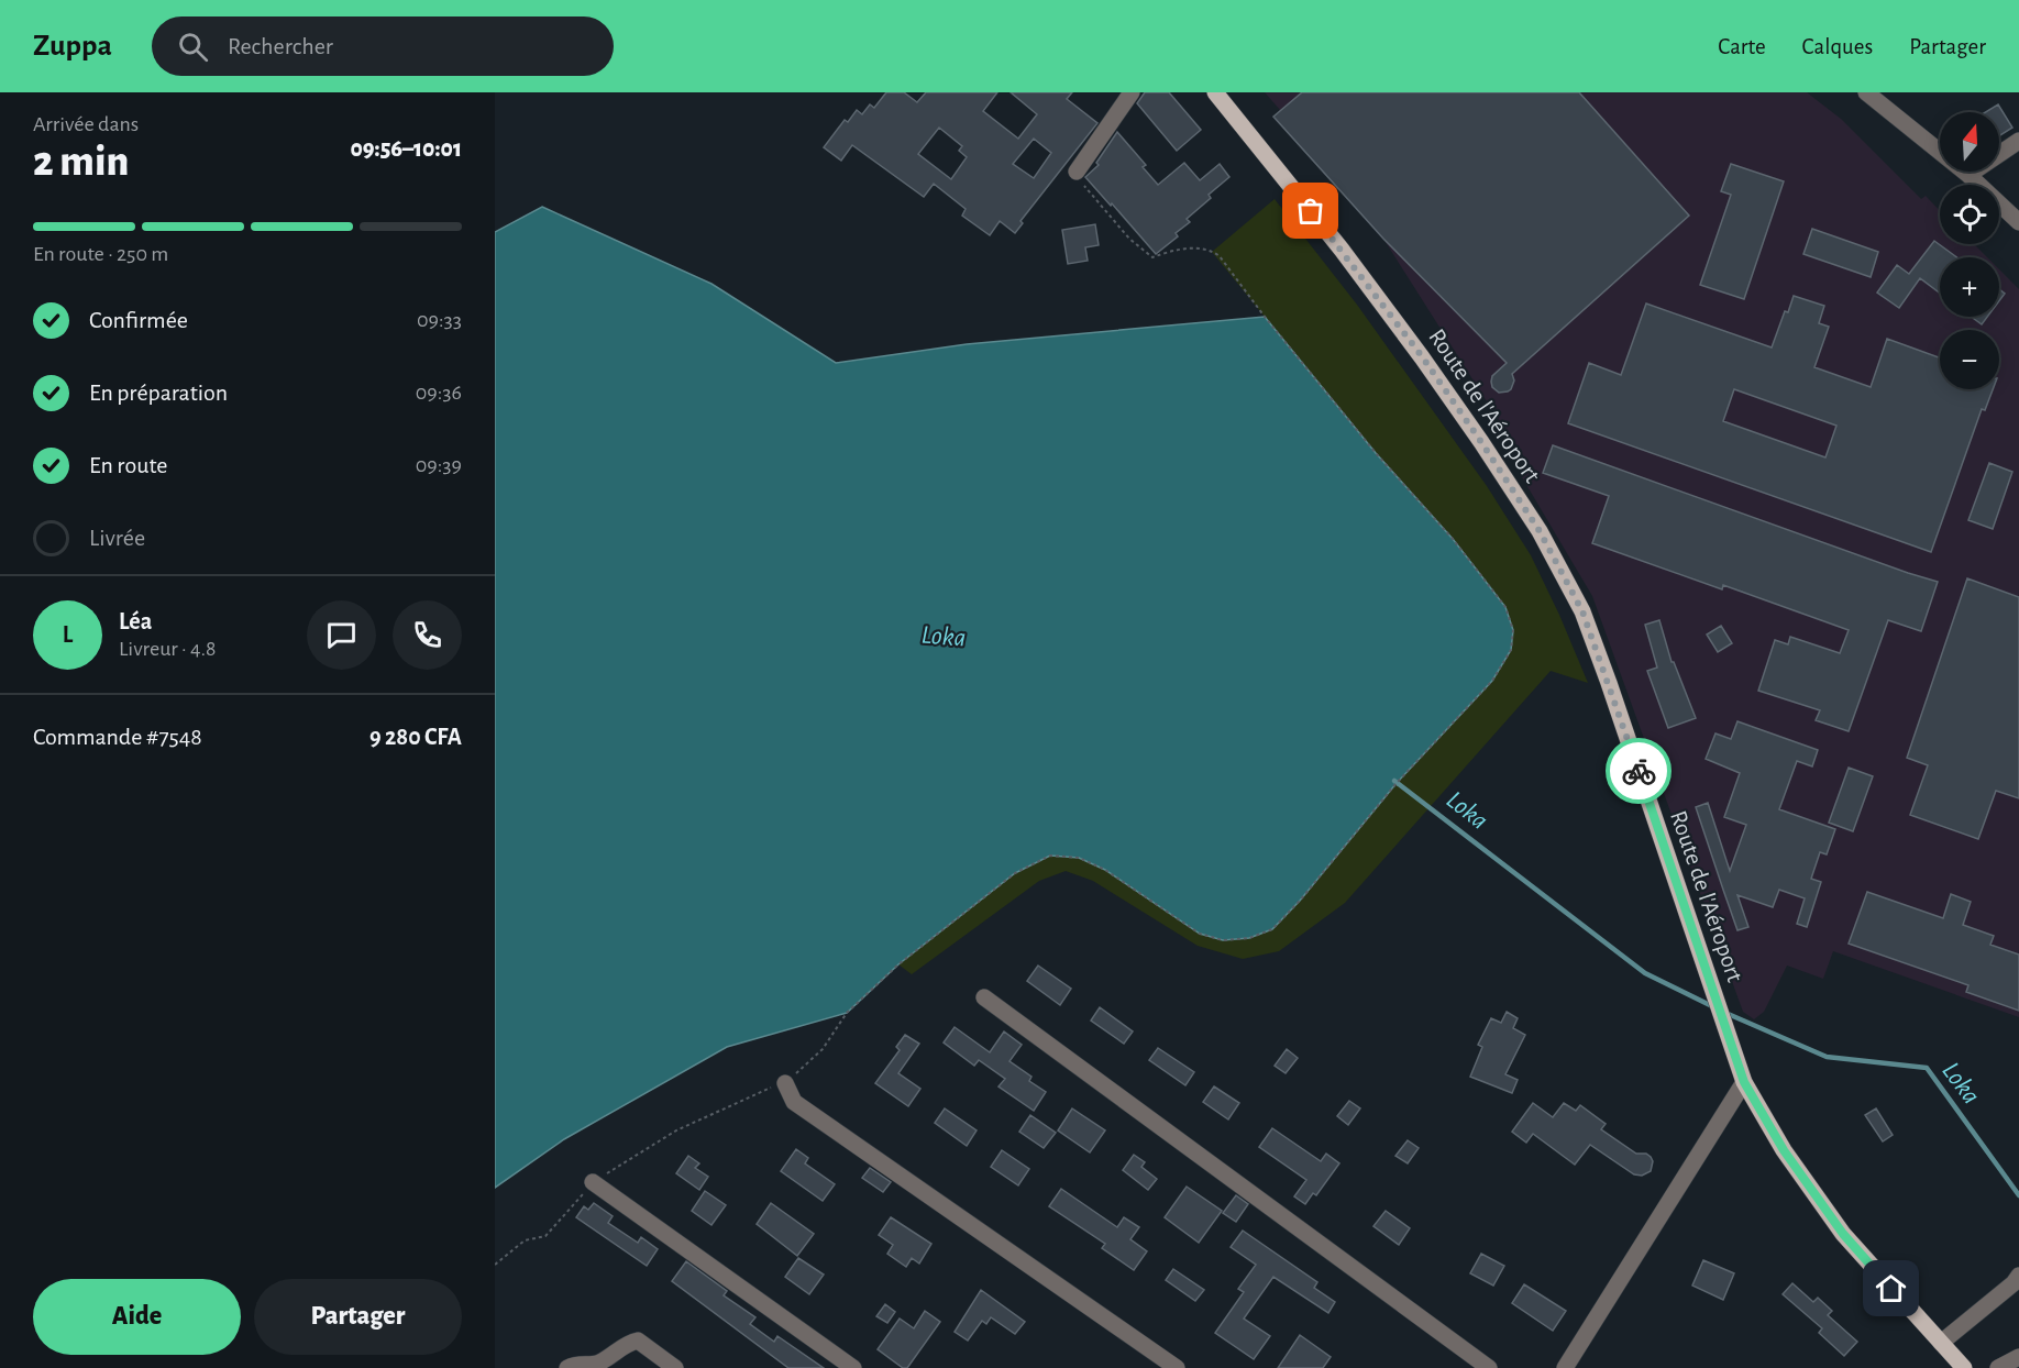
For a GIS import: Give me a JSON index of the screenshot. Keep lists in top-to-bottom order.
{
  "streets": {
    "main road": ["Route de l'Aéroport"]
  },
  "water": ["Loka"],
  "north": "top",
  "page": {
    "header": "Zuppa",
    "search": "Rechercher",
    "nav": ["Carte", "Calques", "Partager"],
    "heading": ["2 min", "Arrivée dans", "09:56–10:01"],
    "panel": [
      "Léa",
      "Livreur · 4.8",
      "Commande #7548",
      "9 280 CFA"
    ],
    "map_buttons": ["+", "−"],
    "bar": "En route · 250 m",
    "list": [
      ["Confirmée", "09:33"],
      ["En préparation", "09:36"],
      ["En route", "09:39"],
      "Livrée"
    ],
    "round": "L",
    "buttons": ["Aide", "Partager"]
  }
}
